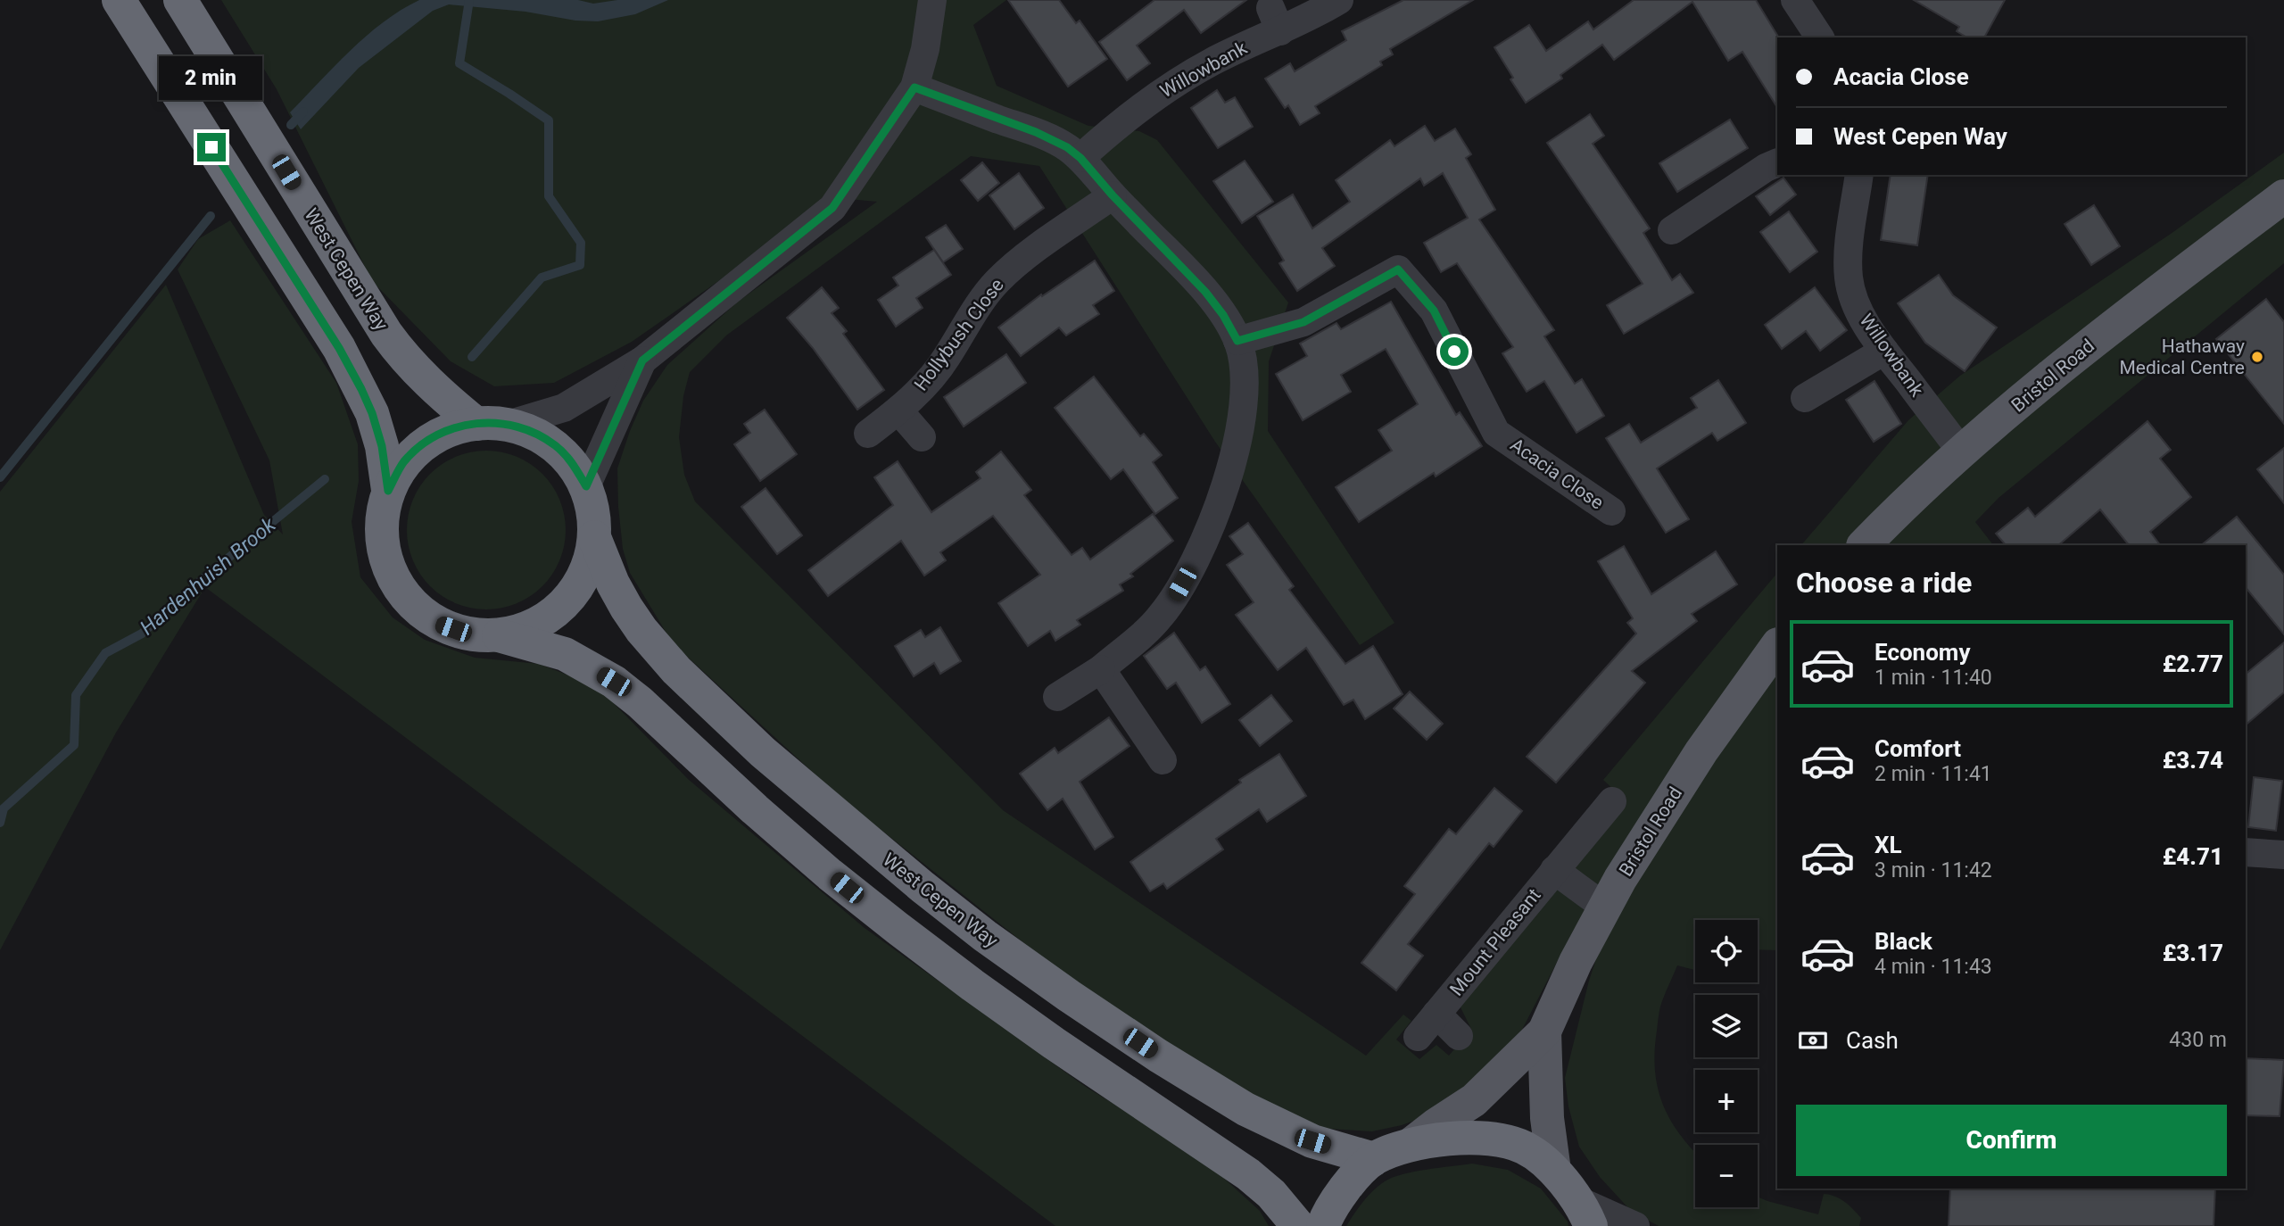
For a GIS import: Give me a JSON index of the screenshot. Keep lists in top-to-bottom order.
{
  "streets": {
    "highway": ["West Cepen Way"],
    "main road": ["Bristol Road"],
    "street": [
      "Willowbank",
      "Hollybush Close",
      "Acacia Close",
      "Mount Pleasant"
    ]
  },
  "crossings": [
    ["Willowbank", "Bristol Road"],
    ["Bristol Road", "Mount Pleasant"]
  ],
  "water": ["Hardenhuish Brook"],
  "places": ["Hathaway Medical Centre"],
  "page": {
    "banner": ["Acacia Close", "West Cepen Way"],
    "bubble": "2 min",
    "heading": "Choose a ride",
    "list": [
      {
        "name": "Economy",
        "note": "1 min · 11:40",
        "value": "£2.77"
      },
      {
        "name": "Comfort",
        "note": "2 min · 11:41",
        "value": "£3.74"
      },
      {
        "name": "XL",
        "note": "3 min · 11:42",
        "value": "£4.71"
      },
      {
        "name": "Black",
        "note": "4 min · 11:43",
        "value": "£3.17"
      }
    ],
    "map_buttons": ["+", "−"],
    "pay": ["Cash", "430 m"],
    "buttons": "Confirm"
  }
}
